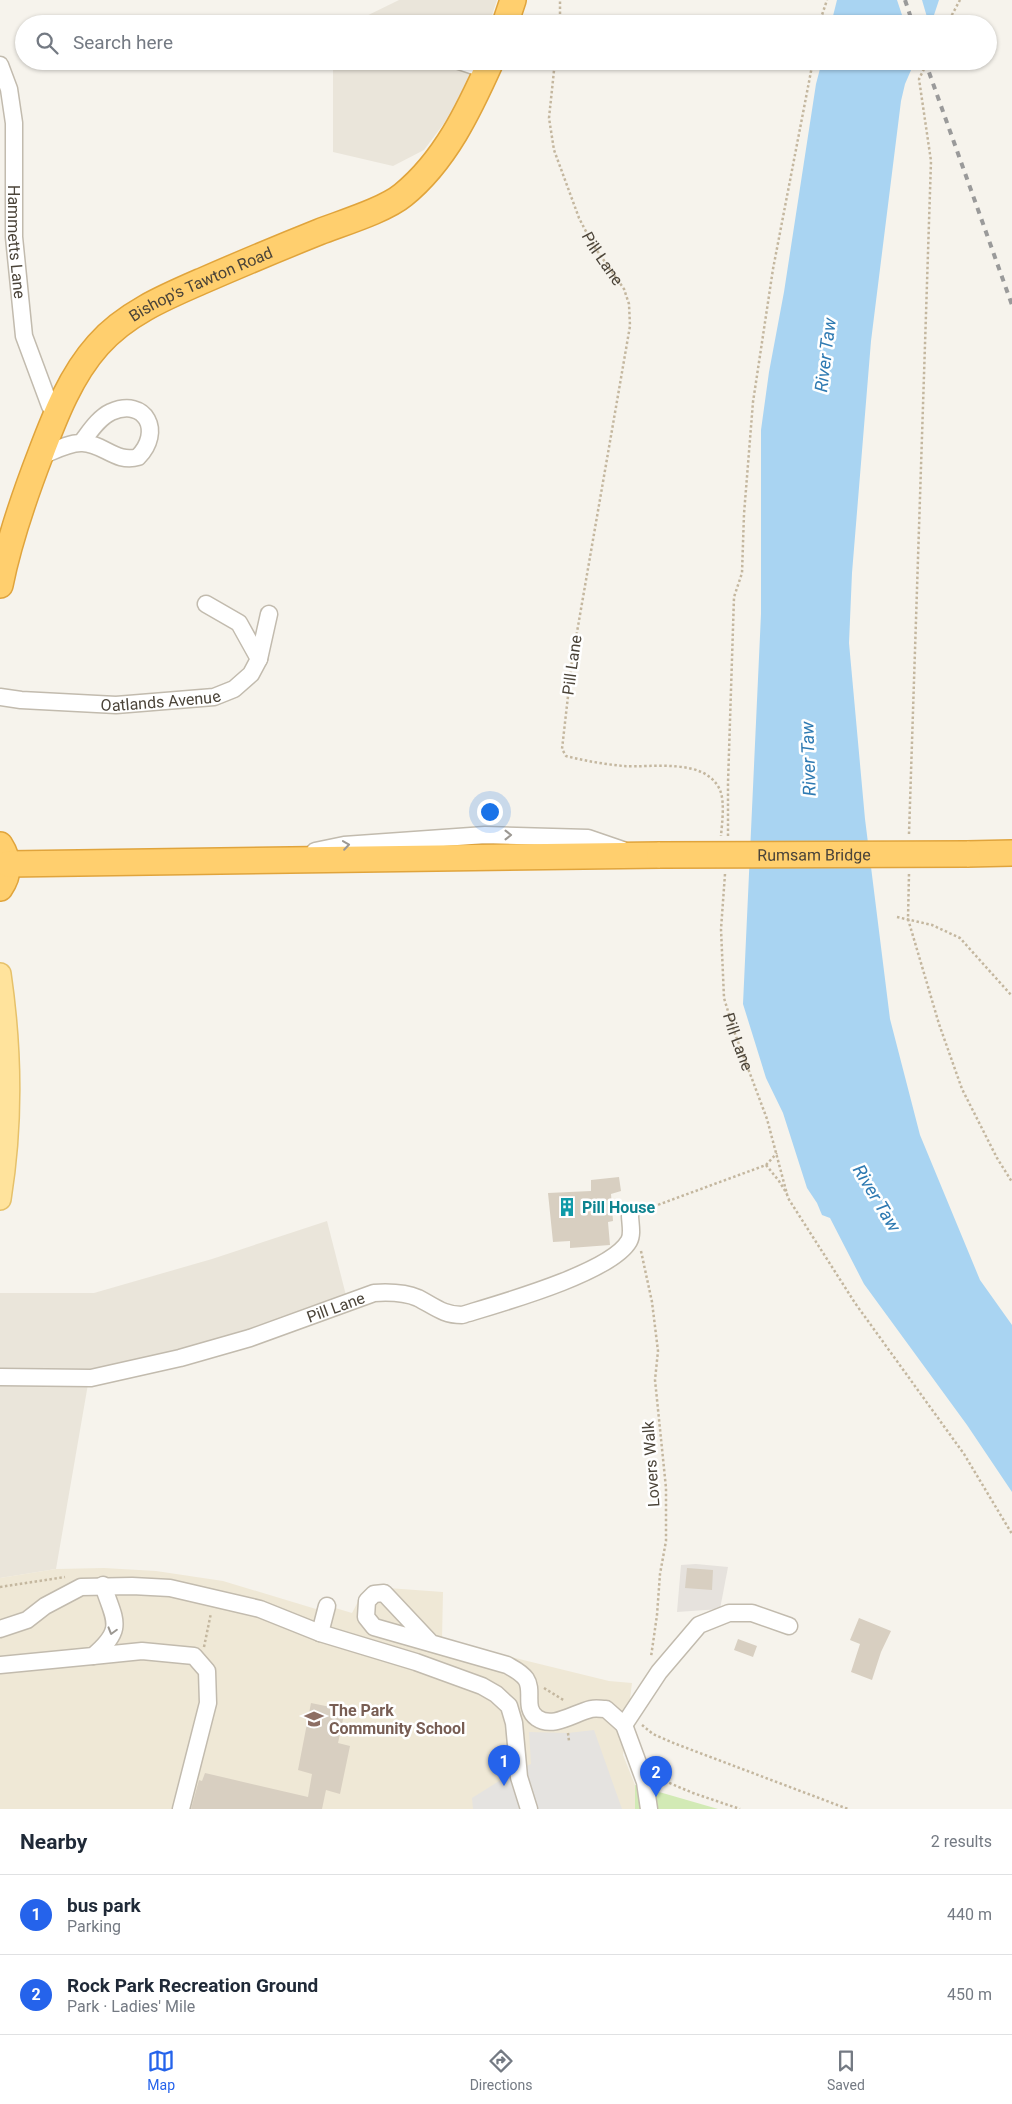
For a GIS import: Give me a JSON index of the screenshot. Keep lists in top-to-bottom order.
{
  "streets": {
    "highway": ["Bishop's Tawton Road", "Rumsam Bridge"],
    "street": ["Hammetts Lane", "Pill Lane", "Oatlands Avenue"],
    "path": ["Lovers Walk"]
  },
  "crossings": [
    ["Hammetts Lane", "Bishop's Tawton Road"],
    ["Pill Lane", "Lovers Walk"]
  ],
  "water": ["River Taw"],
  "places": {
    "building": ["Pill House"],
    "school or university": ["The Park Community School"]
  },
  "page": {
    "search": "Search here",
    "pins": ["1", "2"],
    "heading": ["Nearby", "2 results"],
    "list": [
      {
        "mark": "1",
        "name": "bus park",
        "note": "Parking",
        "value": "440 m"
      },
      {
        "mark": "2",
        "name": "Rock Park Recreation Ground",
        "note": "Park · Ladies' Mile",
        "value": "450 m"
      }
    ],
    "nav": ["Map", "Directions", "Saved"]
  }
}
